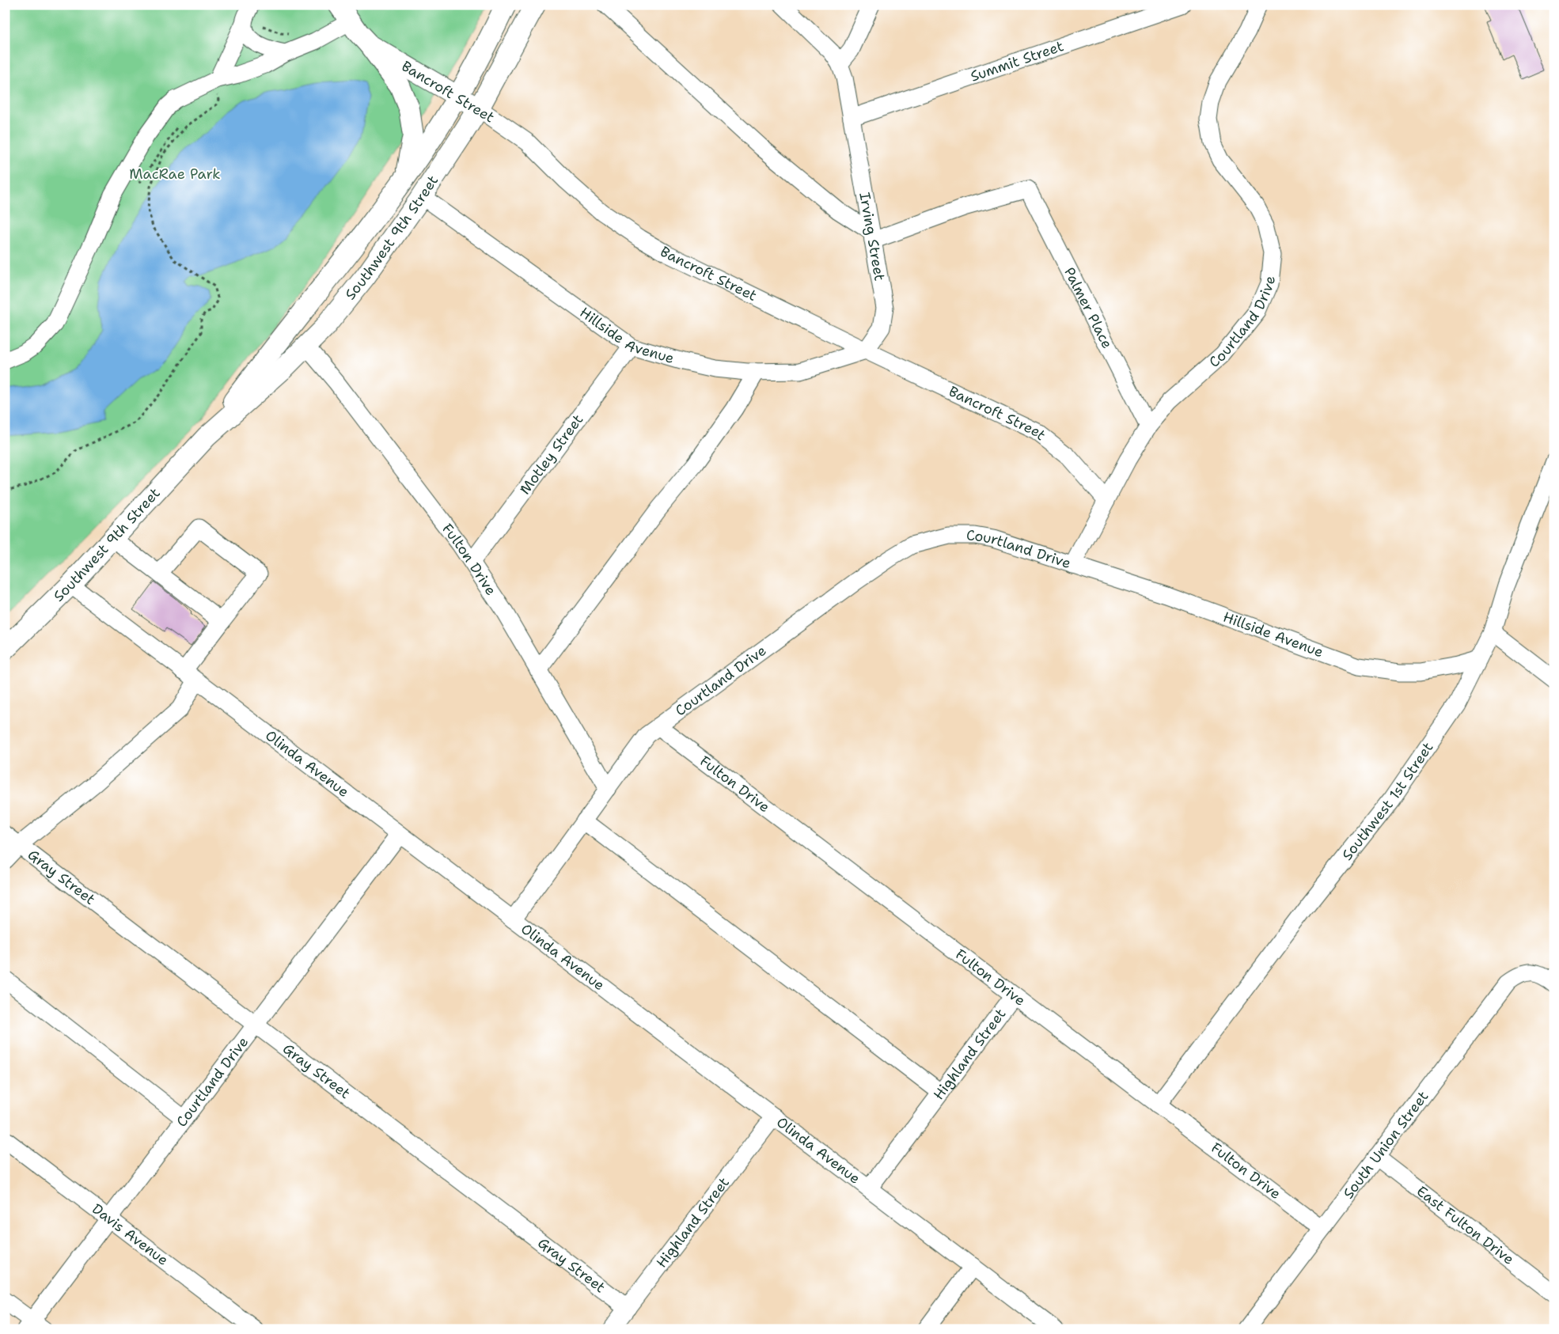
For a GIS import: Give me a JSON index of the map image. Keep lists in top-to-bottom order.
{
  "streets": {
    "main road": ["Bancroft Street", "Southwest 9th Street"],
    "street": [
      "Summit Street",
      "Irving Street",
      "Palmer Place",
      "Courtland Drive",
      "Hillside Avenue",
      "Motley Street",
      "Fulton Drive",
      "Olinda Avenue",
      "Southwest 1st Street",
      "Gray Street",
      "Highland Street",
      "South Union Street",
      "East Fulton Drive",
      "Davis Avenue"
    ]
  },
  "crossings": [
    ["Summit Street", "Irving Street"],
    ["Bancroft Street", "Southwest 9th Street"],
    ["Bancroft Street", "Irving Street"],
    ["Bancroft Street", "Courtland Drive"],
    ["Bancroft Street", "Hillside Avenue"],
    ["Southwest 9th Street", "Hillside Avenue"],
    ["Southwest 9th Street", "Fulton Drive"],
    ["Southwest 9th Street", "Olinda Avenue"],
    ["Irving Street", "Palmer Place"],
    ["Irving Street", "Hillside Avenue"],
    ["Palmer Place", "Courtland Drive"],
    ["Courtland Drive", "Hillside Avenue"],
    ["Courtland Drive", "Fulton Drive"],
    ["Courtland Drive", "Olinda Avenue"],
    ["Courtland Drive", "Gray Street"],
    ["Courtland Drive", "Davis Avenue"],
    ["Hillside Avenue", "Motley Street"],
    ["Hillside Avenue", "Southwest 1st Street"],
    ["Motley Street", "Fulton Drive"],
    ["Fulton Drive", "Southwest 1st Street"],
    ["Fulton Drive", "Highland Street"],
    ["Fulton Drive", "South Union Street"],
    ["Olinda Avenue", "Highland Street"],
    ["Gray Street", "Highland Street"],
    ["South Union Street", "East Fulton Drive"]
  ],
  "parks": ["MacRae Park"]
}
